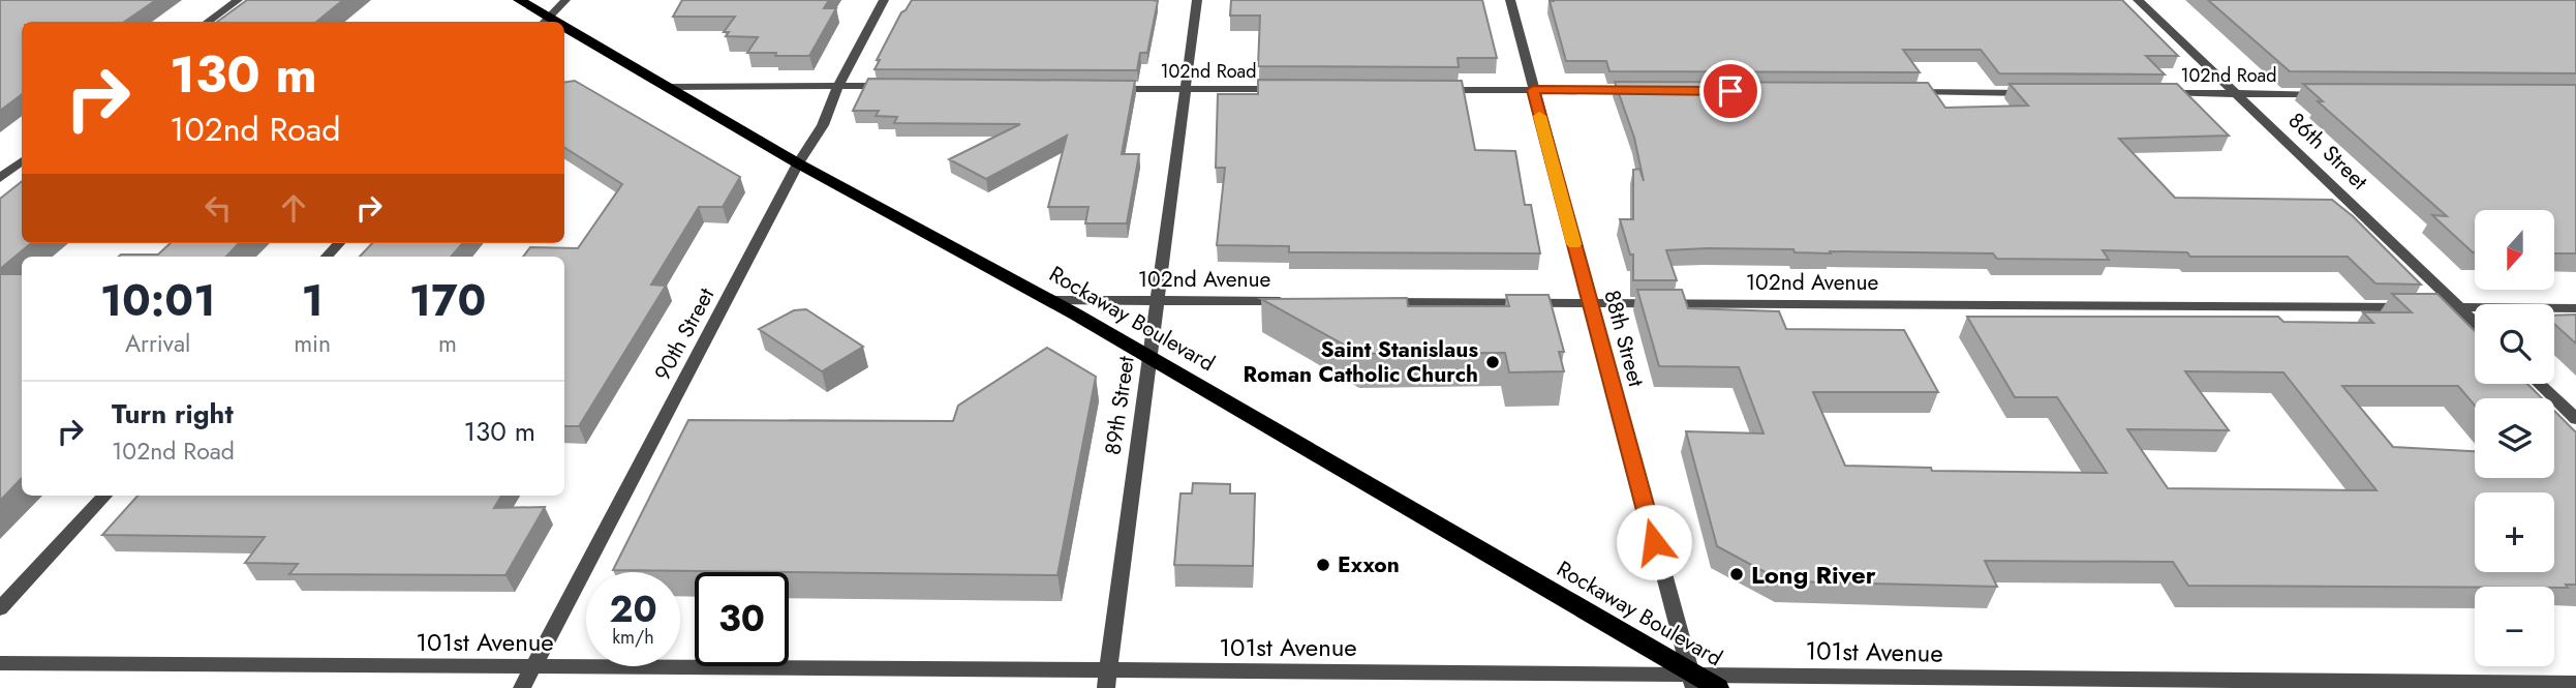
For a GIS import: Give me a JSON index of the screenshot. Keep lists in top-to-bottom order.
{
  "streets": {
    "main road": ["Rockaway Boulevard"],
    "street": [
      "102nd Road",
      "86th Street",
      "102nd Avenue",
      "90th Street",
      "88th Street",
      "89th Street",
      "101st Avenue"
    ]
  },
  "crossings": [
    ["102nd Road", "86th Street"],
    ["102nd Road", "89th Street"],
    ["86th Street", "102nd Avenue"],
    ["102nd Avenue", "Rockaway Boulevard"],
    ["102nd Avenue", "88th Street"],
    ["102nd Avenue", "89th Street"],
    ["Rockaway Boulevard", "90th Street"],
    ["Rockaway Boulevard", "88th Street"],
    ["Rockaway Boulevard", "89th Street"],
    ["Rockaway Boulevard", "101st Avenue"],
    ["90th Street", "101st Avenue"],
    ["88th Street", "101st Avenue"],
    ["89th Street", "101st Avenue"]
  ],
  "places": ["Saint Stanislaus Roman Catholic Church", "Exxon", "Long River"],
  "north": "bottom",
  "page": {
    "turn": ["130 m", "102nd Road"],
    "map_buttons": ["+", "−"],
    "eta": [
      "10:01",
      "Arrival",
      "1",
      "min",
      "170",
      "m"
    ],
    "list": [
      {
        "name": "Turn right",
        "note": "102nd Road",
        "value": "130 m"
      }
    ],
    "speed": "20 km/h",
    "limit": "30"
  }
}
